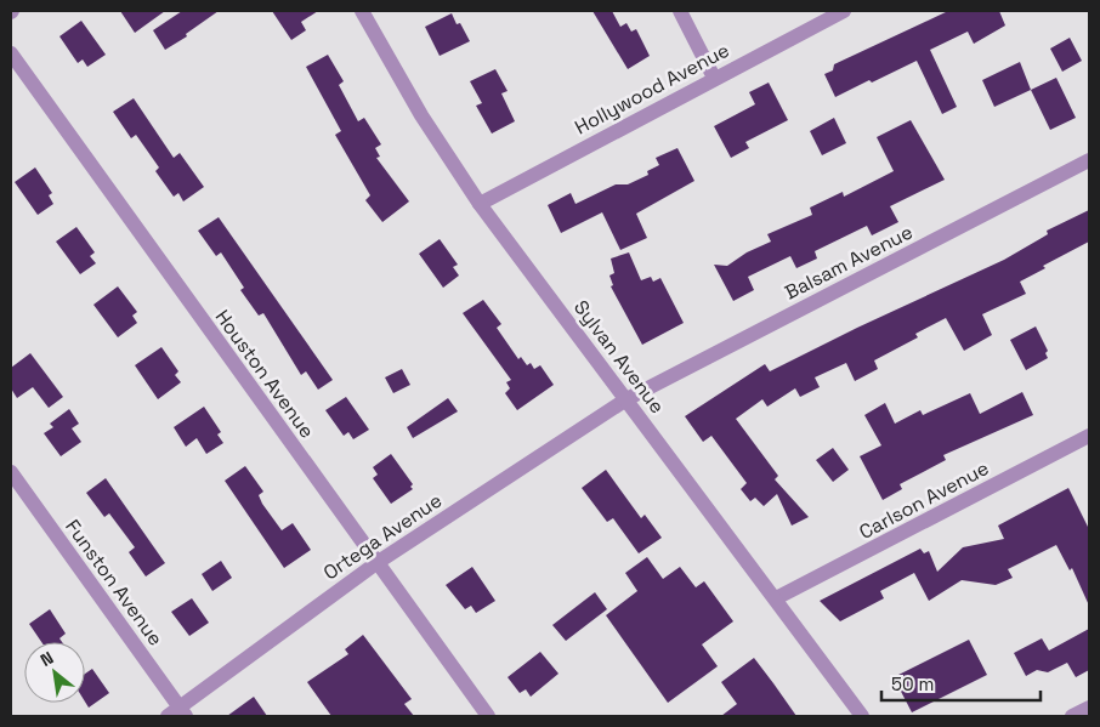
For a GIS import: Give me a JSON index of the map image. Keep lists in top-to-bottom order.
{
  "streets": {
    "street": [
      "Hollywood Avenue",
      "Balsam Avenue",
      "Sylvan Avenue",
      "Houston Avenue",
      "Carlson Avenue",
      "Ortega Avenue",
      "Funston Avenue"
    ]
  },
  "crossings": [
    ["Hollywood Avenue", "Sylvan Avenue"],
    ["Balsam Avenue", "Sylvan Avenue"],
    ["Balsam Avenue", "Ortega Avenue"],
    ["Sylvan Avenue", "Carlson Avenue"],
    ["Sylvan Avenue", "Ortega Avenue"],
    ["Houston Avenue", "Ortega Avenue"],
    ["Ortega Avenue", "Funston Avenue"]
  ],
  "scale_bar": "50 m",
  "north": "top left"
}
